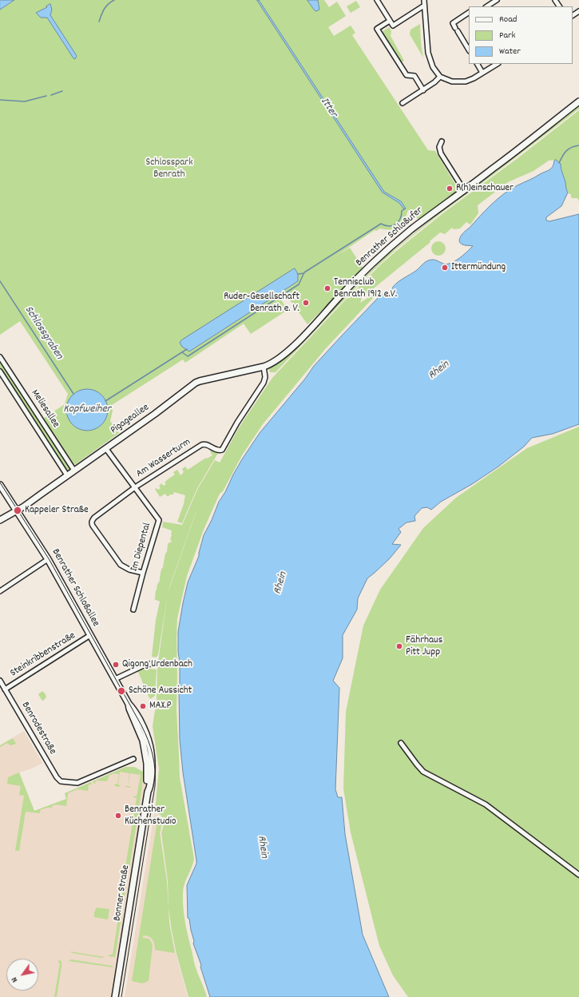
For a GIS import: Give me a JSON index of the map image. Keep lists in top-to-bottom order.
{
  "streets": {
    "street": [
      "Benrather Schloßufer",
      "Meliesallee",
      "Pigageallee",
      "Am Wasserturm",
      "Im Diepental",
      "Benrather Schloßallee",
      "Steinkribbenstraße",
      "Benrodestraße",
      "Bonner Straße"
    ]
  },
  "crossings": [
    ["Benrather Schloßufer", "Pigageallee"],
    ["Benrather Schloßufer", "Am Wasserturm"],
    ["Meliesallee", "Pigageallee"],
    ["Pigageallee", "Am Wasserturm"],
    ["Pigageallee", "Im Diepental"],
    ["Pigageallee", "Benrather Schloßallee"],
    ["Am Wasserturm", "Im Diepental"],
    ["Benrather Schloßallee", "Steinkribbenstraße"],
    ["Benrather Schloßallee", "Bonner Straße"],
    ["Steinkribbenstraße", "Benrodestraße"]
  ],
  "water": [
    "Itter",
    "Schlossgraben",
    "Rhein",
    "Kopfweiher"
  ],
  "parks": ["Schlosspark Benrath"],
  "places": [
    "R(h)einschauer",
    "Ittermündung",
    "Tennisclub Benrath 1912 e.V.",
    "Ruder-Gesellschaft Benrath e. V.",
    "Kappeler Straße",
    "Fährhaus Pitt Jupp",
    "Qigong Urdenbach",
    "Schöne Aussicht",
    "MAX.P",
    "Benrather Küchenstudio"
  ],
  "legend": ["Road", "Park", "Water"],
  "north": "bottom left"
}
